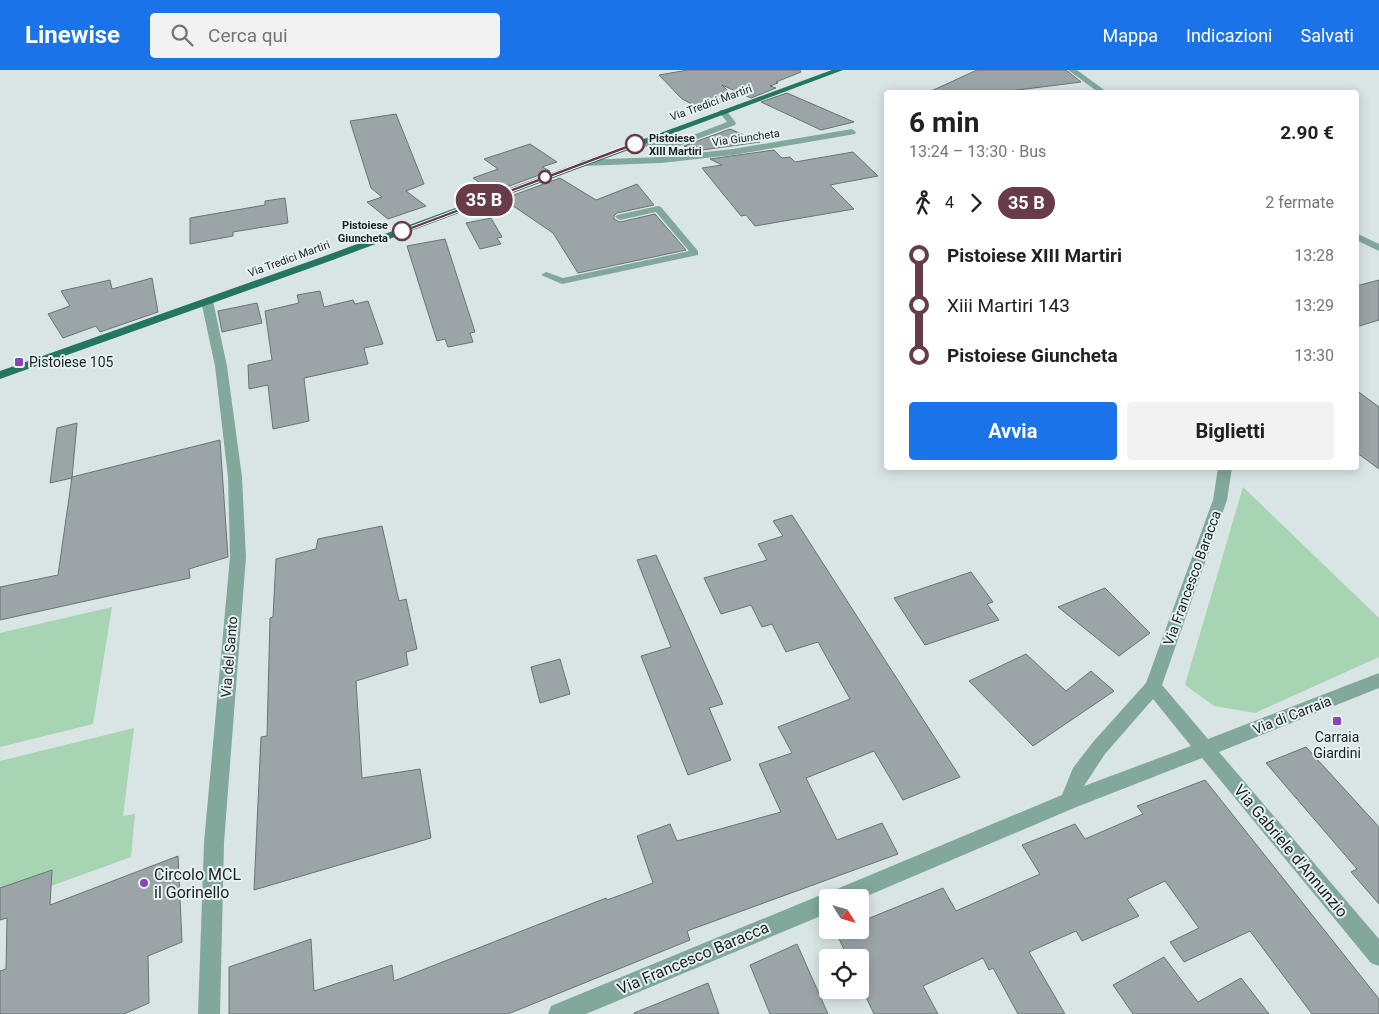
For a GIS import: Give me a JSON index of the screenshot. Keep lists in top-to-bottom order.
{
  "streets": {
    "main road": ["Via Tredici Martiri"],
    "street": [
      "Via Giuncheta",
      "Via Francesco Baracca",
      "Via del Santo",
      "Via di Carraia",
      "Via Gabriele d'Annunzio"
    ]
  },
  "crossings": [
    ["Via Tredici Martiri", "Via Giuncheta"],
    ["Via Tredici Martiri", "Via del Santo"],
    ["Via di Carraia", "Via Gabriele d'Annunzio"]
  ],
  "places": {
    "other": ["Pistoiese XIII Martiri", "Pistoiese Giuncheta", "Circolo MCL il Gorinello"],
    "transit": ["Pistoiese 105", "Carraia Giardini"]
  },
  "north": "bottom right",
  "page": {
    "header": "Linewise",
    "search": "Cerca qui",
    "nav": ["Mappa", "Indicazioni", "Salvati"],
    "on_map": "35 B",
    "heading": ["6 min", "13:24 – 13:30 · Bus", "2.90 €"],
    "legs": ["4", "35 B", "2 fermate"],
    "list": [
      {
        "name": "Pistoiese XIII Martiri",
        "value": "13:28"
      },
      {
        "name": "Xiii Martiri 143",
        "value": "13:29"
      },
      {
        "name": "Pistoiese Giuncheta",
        "value": "13:30"
      }
    ],
    "buttons": ["Avvia", "Biglietti"]
  }
}
